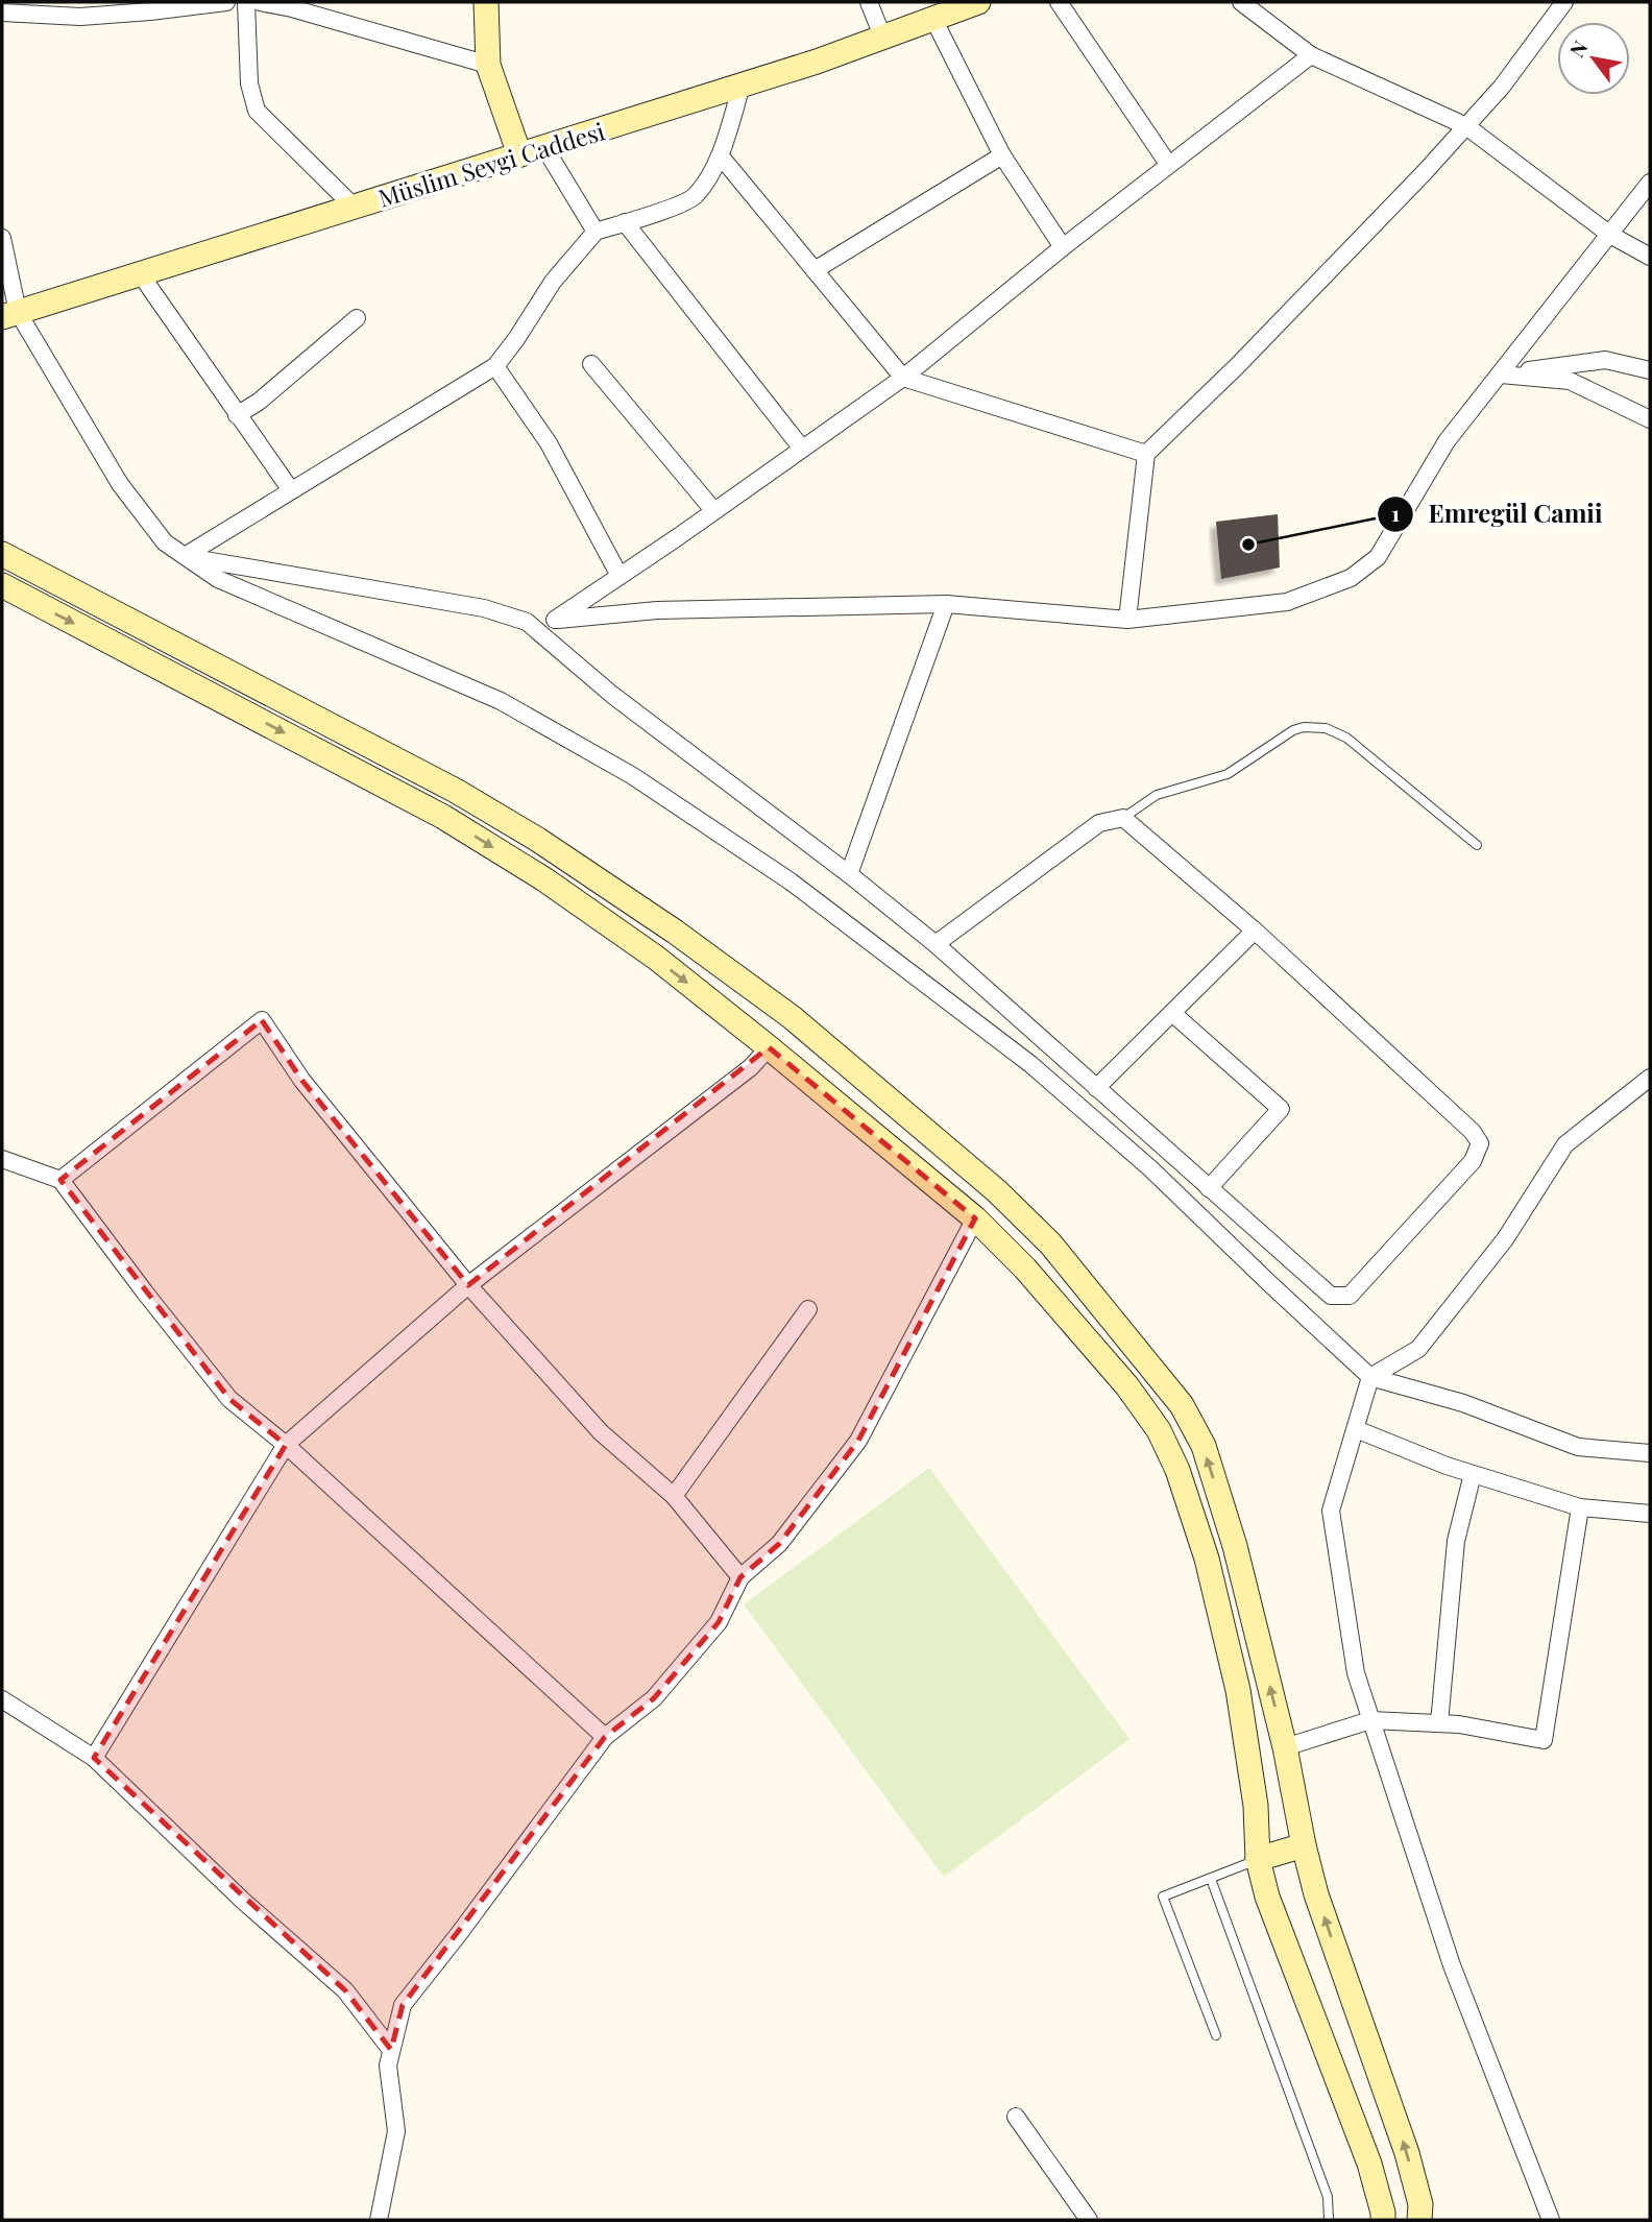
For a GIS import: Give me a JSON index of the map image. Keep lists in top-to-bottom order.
{
  "streets": {
    "street": ["Müslim Sevgi Caddesi"]
  },
  "places": ["Emregül Camii"],
  "north": "top left"
}
